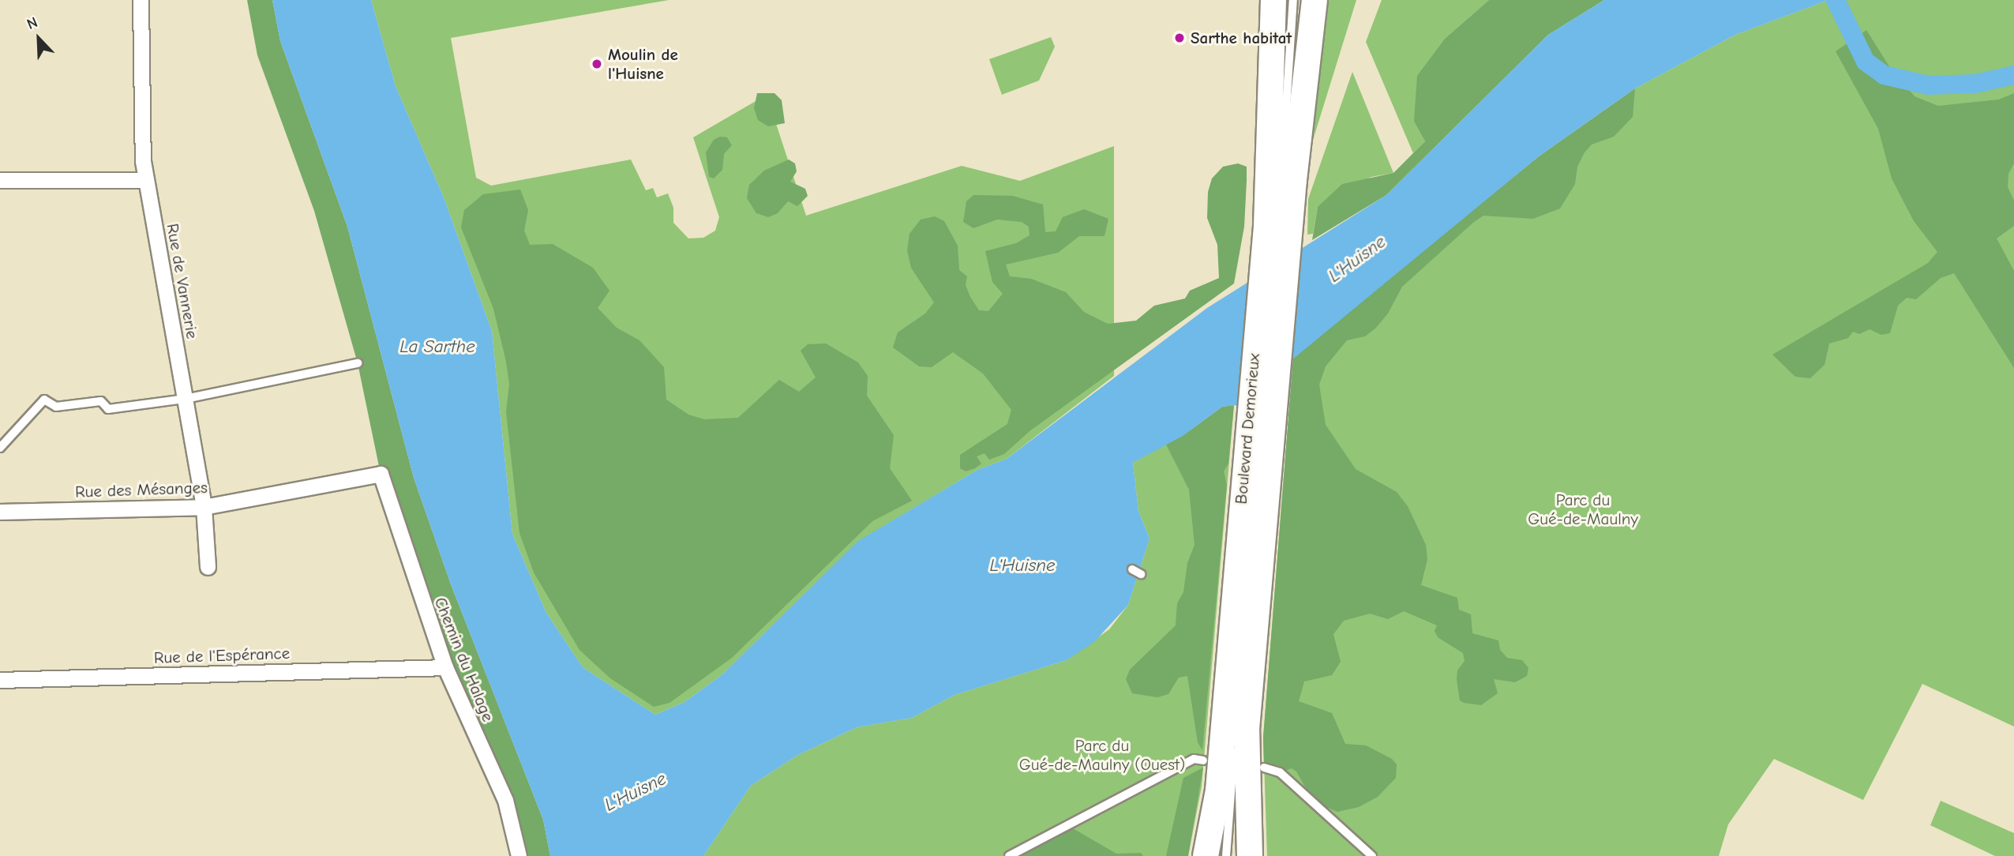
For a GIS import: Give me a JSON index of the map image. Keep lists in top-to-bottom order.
{
  "streets": {
    "main road": ["Boulevard Demorieux"],
    "street": [
      "Rue de Vannerie",
      "Rue des Mésanges",
      "Rue de l'Espérance",
      "Chemin du Halage"
    ]
  },
  "crossings": [
    ["Rue de Vannerie", "Rue des Mésanges"],
    ["Rue des Mésanges", "Chemin du Halage"],
    ["Rue de l'Espérance", "Chemin du Halage"]
  ],
  "water": ["L'Huisne", "La Sarthe"],
  "parks": ["Parc du Gué-de-Maulny", "Parc du Gué-de-Maulny (Ouest)"],
  "places": ["Sarthe habitat", "Moulin de l'Huisne"],
  "north": "top left"
}
